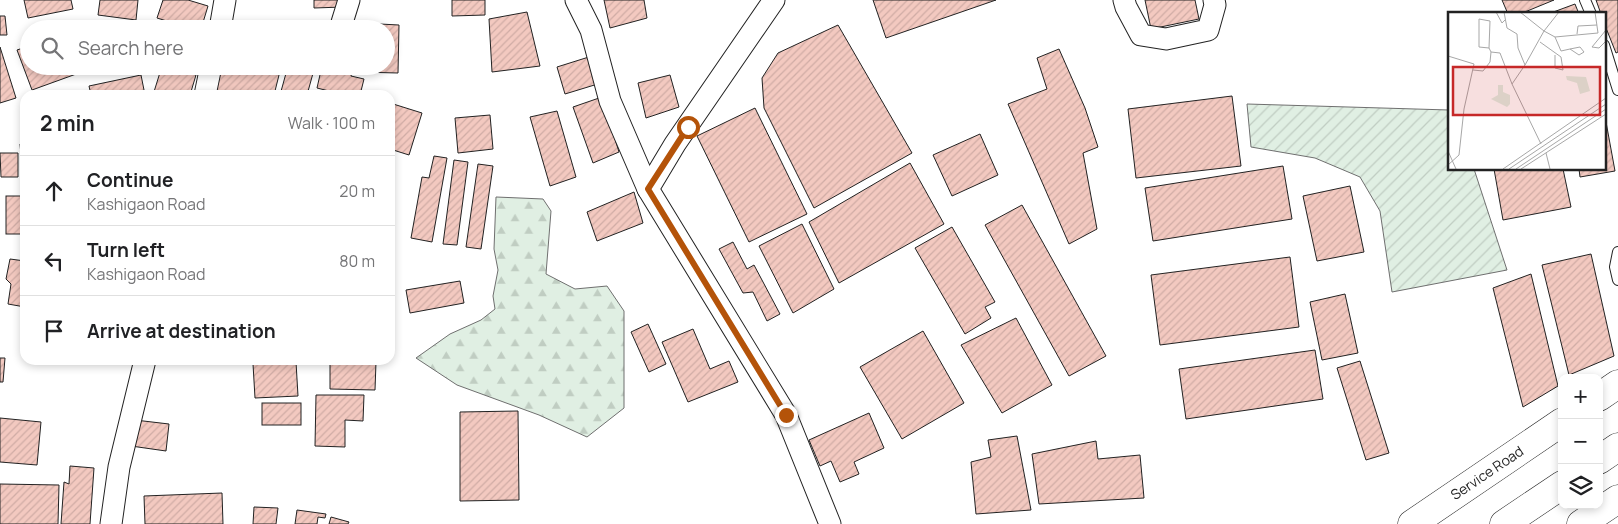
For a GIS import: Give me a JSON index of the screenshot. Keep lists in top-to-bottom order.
{
  "streets": {
    "main road": ["Service Road"]
  },
  "page": {
    "search": "Search here",
    "heading": ["2 min", "Walk · 100 m"],
    "list": [
      ["Continue", "Kashigaon Road", "20 m"],
      ["Turn left", "Kashigaon Road", "80 m"],
      "Arrive at destination"
    ],
    "map_buttons": ["+", "−"]
  }
}
